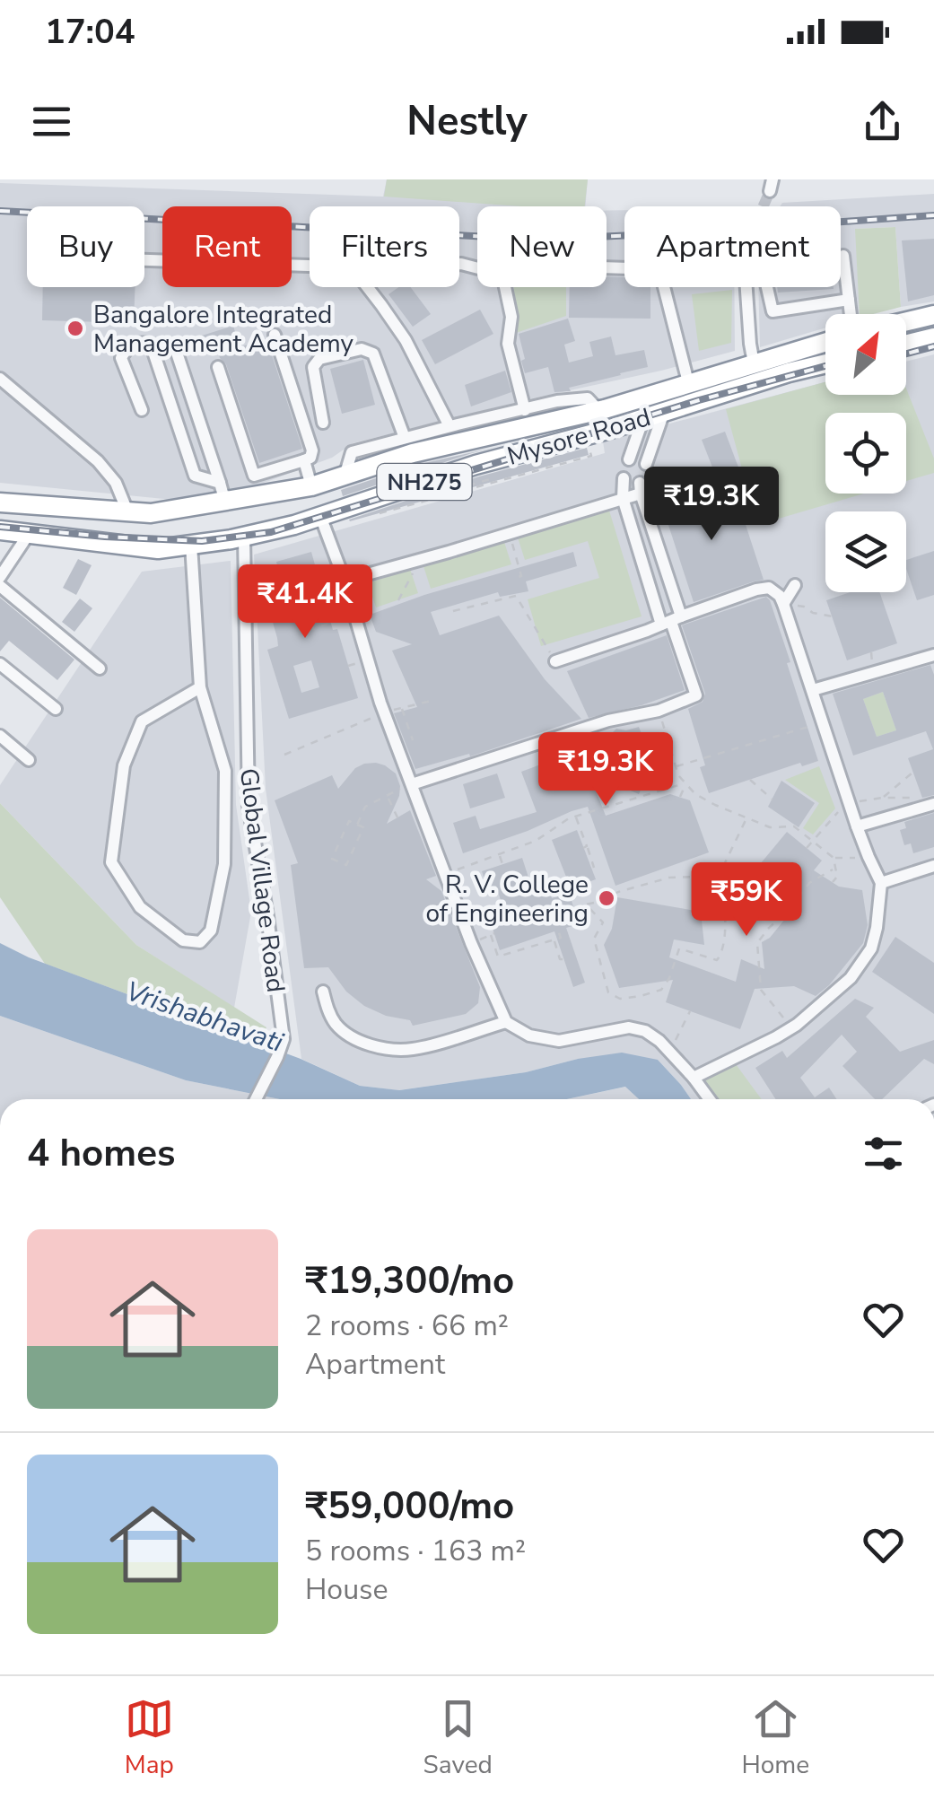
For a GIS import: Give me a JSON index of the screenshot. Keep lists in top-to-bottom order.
{
  "streets": {
    "highway": ["Mysore Road", "NH275"],
    "street": ["Global Village Road"]
  },
  "crossings": [
    ["Mysore Road", "Global Village Road"]
  ],
  "water": ["Vrishabhavati"],
  "places": ["Bangalore Integrated Management Academy", "R. V. College of Engineering"],
  "north": "top right",
  "page": {
    "status": "17:04",
    "header": "Nestly",
    "chip": [
      "Buy",
      "Rent",
      "Filters",
      "New",
      "Apartment"
    ],
    "price": [
      "₹19.3K",
      "₹41.4K",
      "₹19.3K",
      "₹59K"
    ],
    "heading": "4 homes",
    "list": [
      {
        "name": "₹19,300/mo",
        "note": "2 rooms · 66 m² · Apartment"
      },
      {
        "name": "₹59,000/mo",
        "note": "5 rooms · 163 m² · House"
      }
    ],
    "tabs": ["Map", "Saved", "Home"]
  }
}
